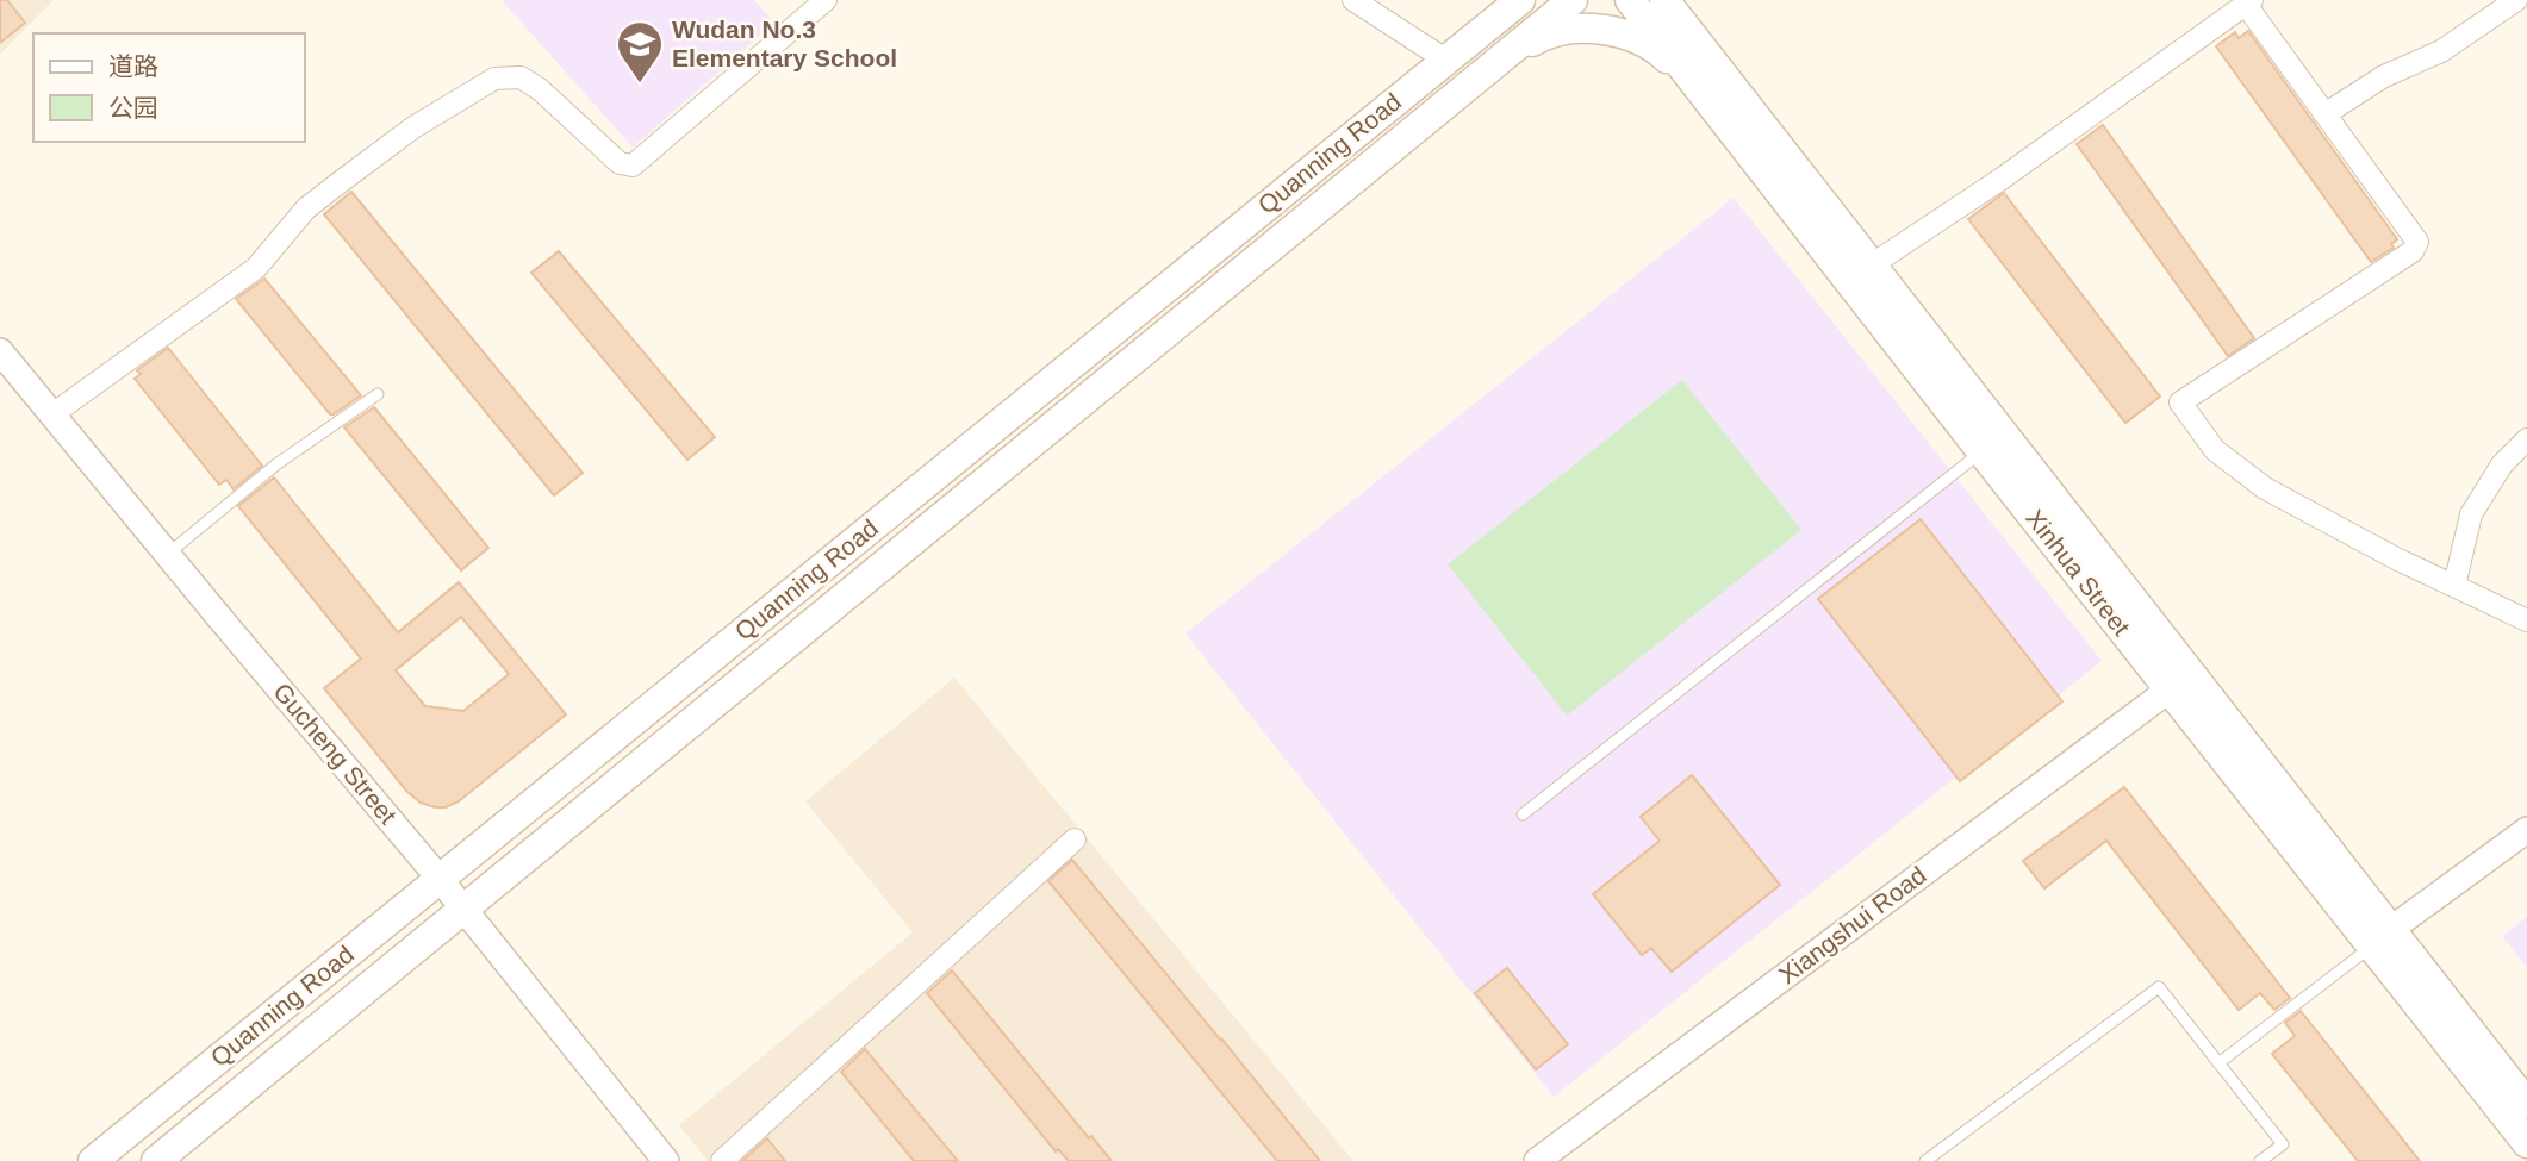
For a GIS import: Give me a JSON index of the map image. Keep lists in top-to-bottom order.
{
  "streets": {
    "main road": ["Quanning Road", "Xinhua Street"],
    "street": ["Gucheng Street", "Xiangshui Road"]
  },
  "crossings": [
    ["Quanning Road", "Gucheng Street"],
    ["Xinhua Street", "Xiangshui Road"]
  ],
  "places": {
    "school or university": ["Wudan No.3 Elementary School"]
  },
  "legend": ["道路", "公园"]
}
